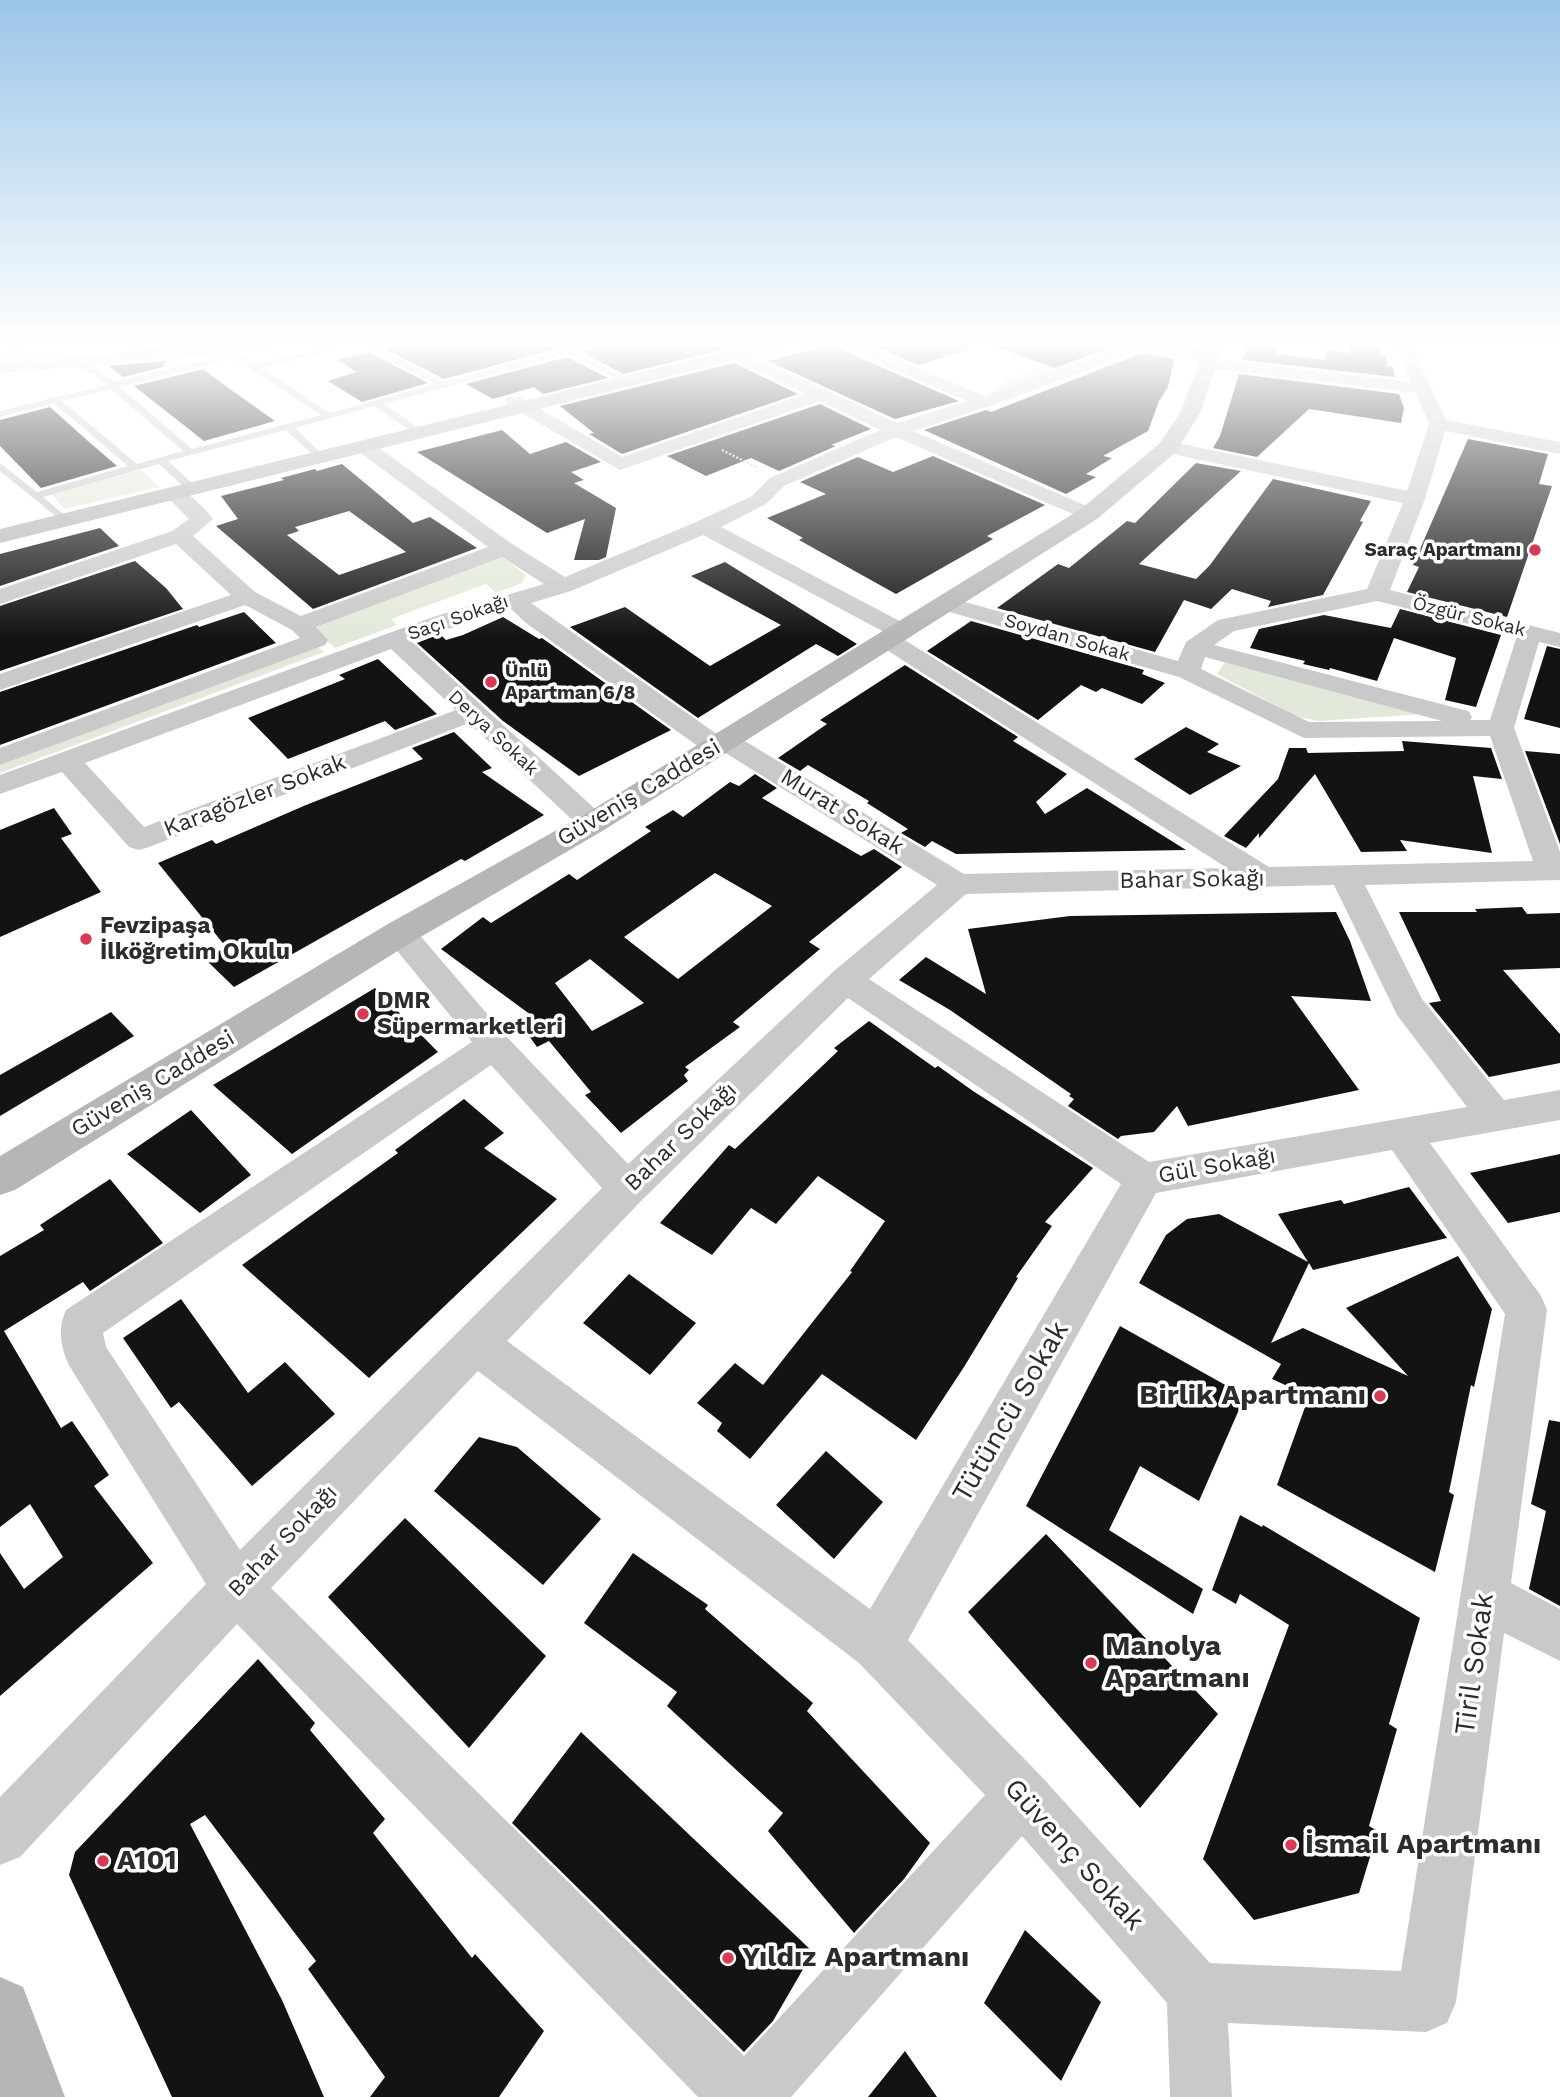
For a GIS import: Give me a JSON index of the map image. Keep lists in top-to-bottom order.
{
  "streets": {
    "street": [
      "Özgür Sokak",
      "Saçı Sokağı",
      "Soydan Sokak",
      "Derya Sokak",
      "Güveniş Caddesi",
      "Karagözler Sokak",
      "Murat Sokak",
      "Bahar Sokağı",
      "Gül Sokağı",
      "Tütüncü Sokak",
      "Tiril Sokak",
      "Güvenç Sokak"
    ]
  },
  "crossings": [
    ["Saçı Sokağı", "Derya Sokak"],
    ["Saçı Sokağı", "Karagözler Sokak"],
    ["Saçı Sokağı", "Murat Sokak"],
    ["Soydan Sokak", "Güveniş Caddesi"],
    ["Derya Sokak", "Güveniş Caddesi"],
    ["Derya Sokak", "Karagözler Sokak"],
    ["Güveniş Caddesi", "Murat Sokak"],
    ["Murat Sokak", "Bahar Sokağı"],
    ["Bahar Sokağı", "Gül Sokağı"],
    ["Bahar Sokağı", "Güvenç Sokak"],
    ["Gül Sokağı", "Tütüncü Sokak"],
    ["Gül Sokağı", "Tiril Sokak"],
    ["Tütüncü Sokak", "Güvenç Sokak"],
    ["Tiril Sokak", "Güvenç Sokak"]
  ],
  "places": [
    "Saraç Apartmanı",
    "Ünlü Apartman 6/8",
    "Fevzipaşa İlköğretim Okulu",
    "DMR Süpermarketleri",
    "Birlik Apartmanı",
    "Manolya Apartmanı",
    "İsmail Apartmanı",
    "A101",
    "Yıldız Apartmanı"
  ]
}
